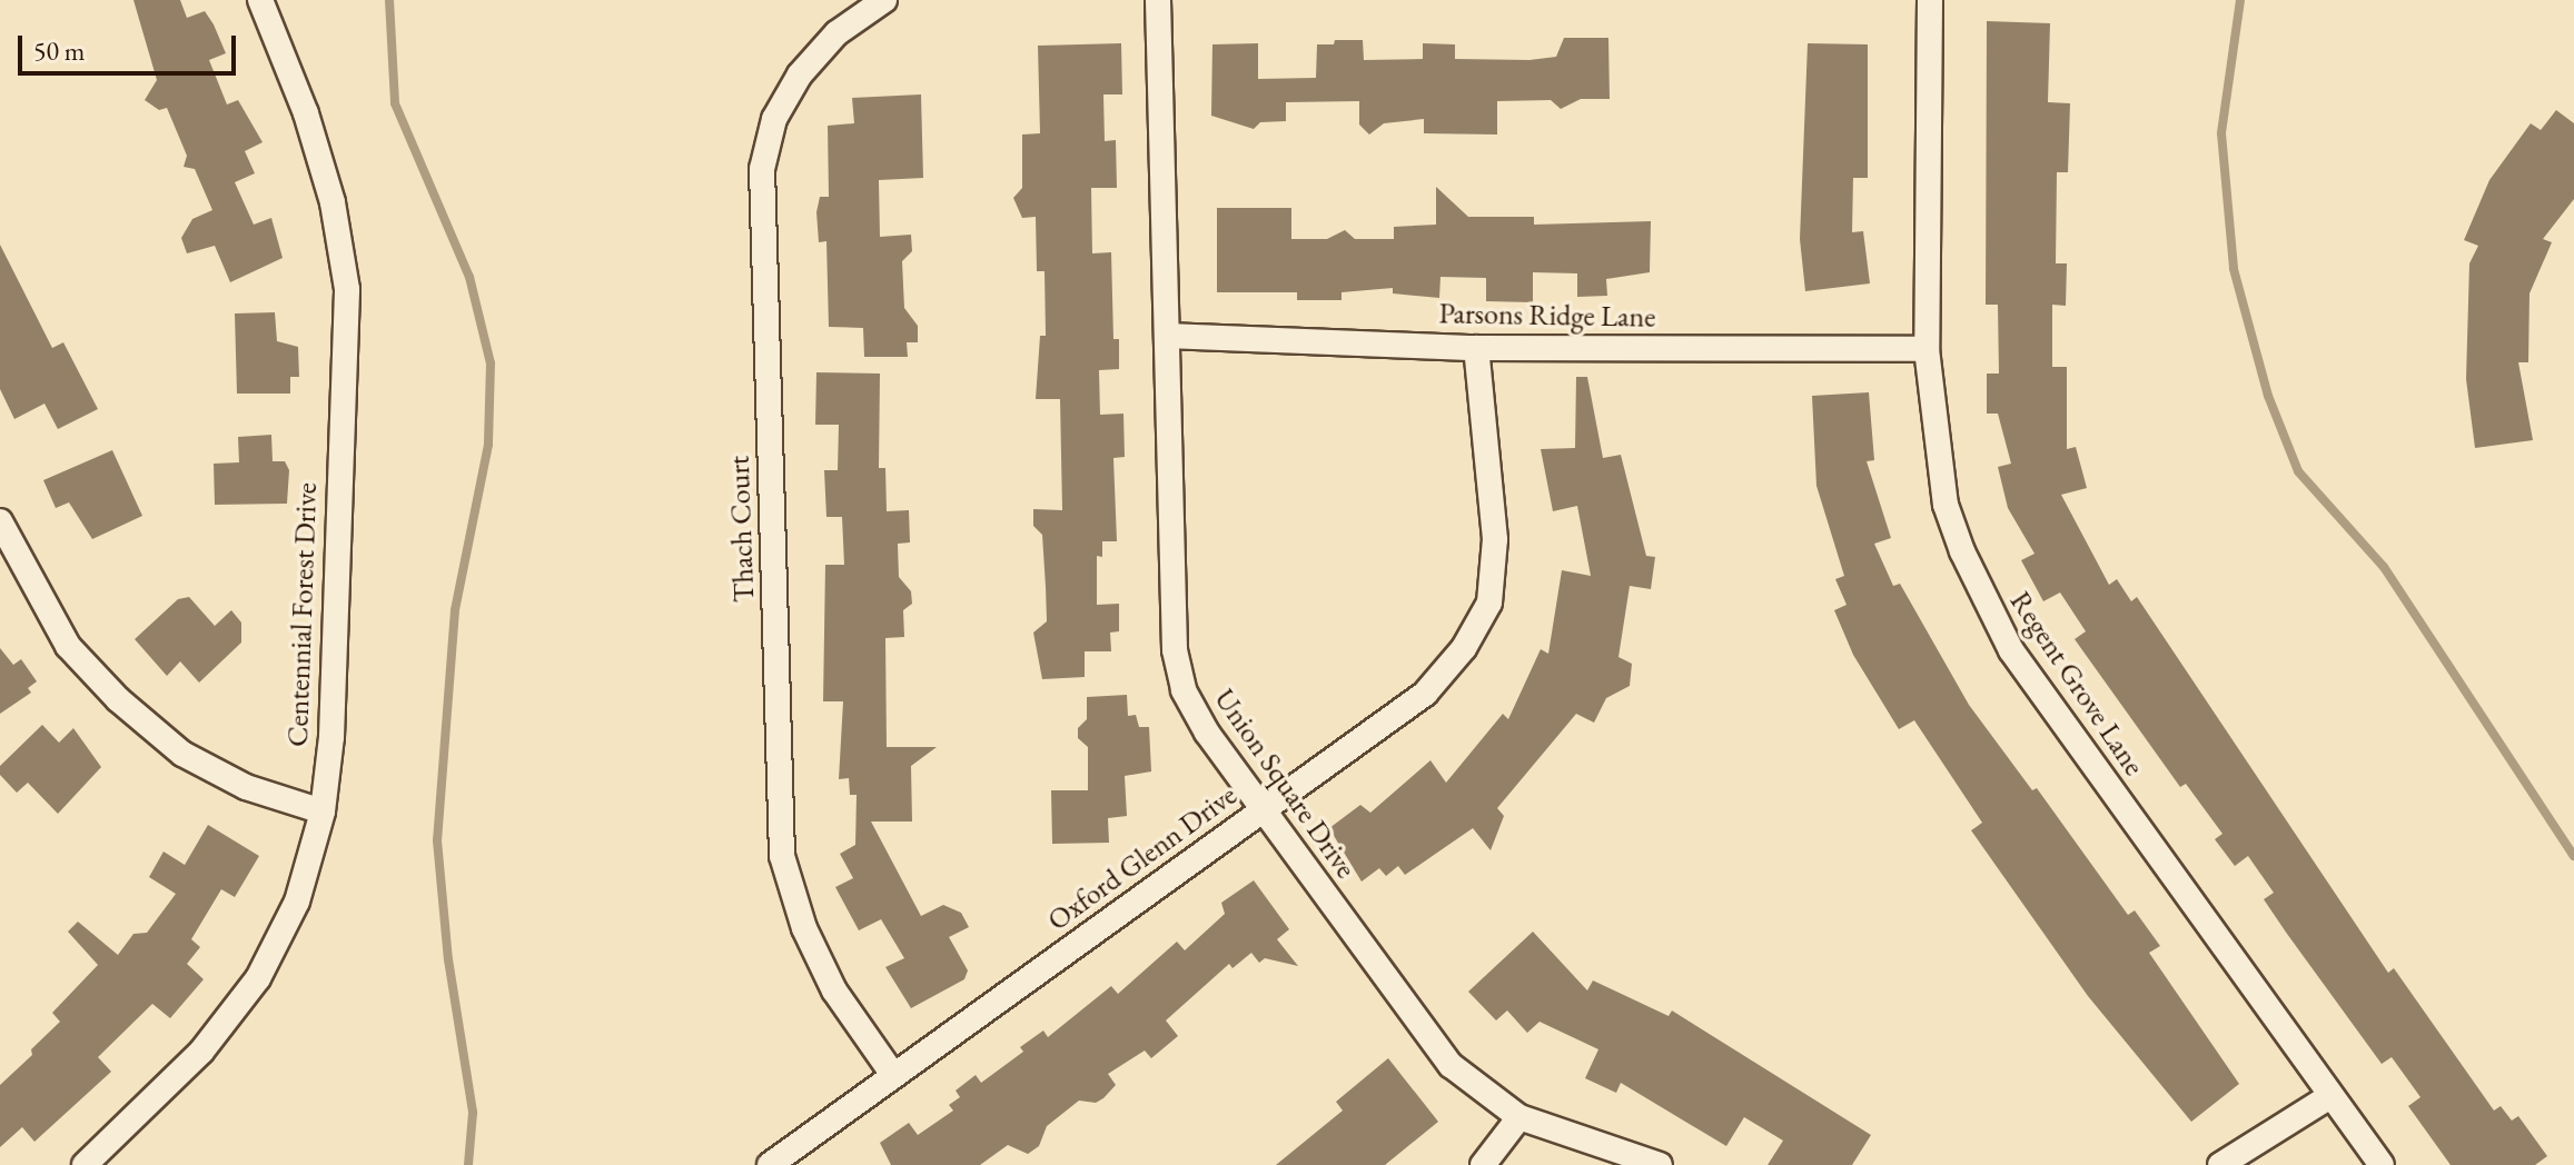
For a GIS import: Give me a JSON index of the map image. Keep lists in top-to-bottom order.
{
  "streets": {
    "street": [
      "Parsons Ridge Lane",
      "Thach Court",
      "Centennial Forest Drive",
      "Regent Grove Lane",
      "Union Square Drive",
      "Oxford Glenn Drive"
    ]
  },
  "crossings": [
    ["Parsons Ridge Lane", "Regent Grove Lane"],
    ["Parsons Ridge Lane", "Union Square Drive"],
    ["Parsons Ridge Lane", "Oxford Glenn Drive"],
    ["Thach Court", "Oxford Glenn Drive"],
    ["Union Square Drive", "Oxford Glenn Drive"]
  ],
  "scale_bar": "50 m"
}
